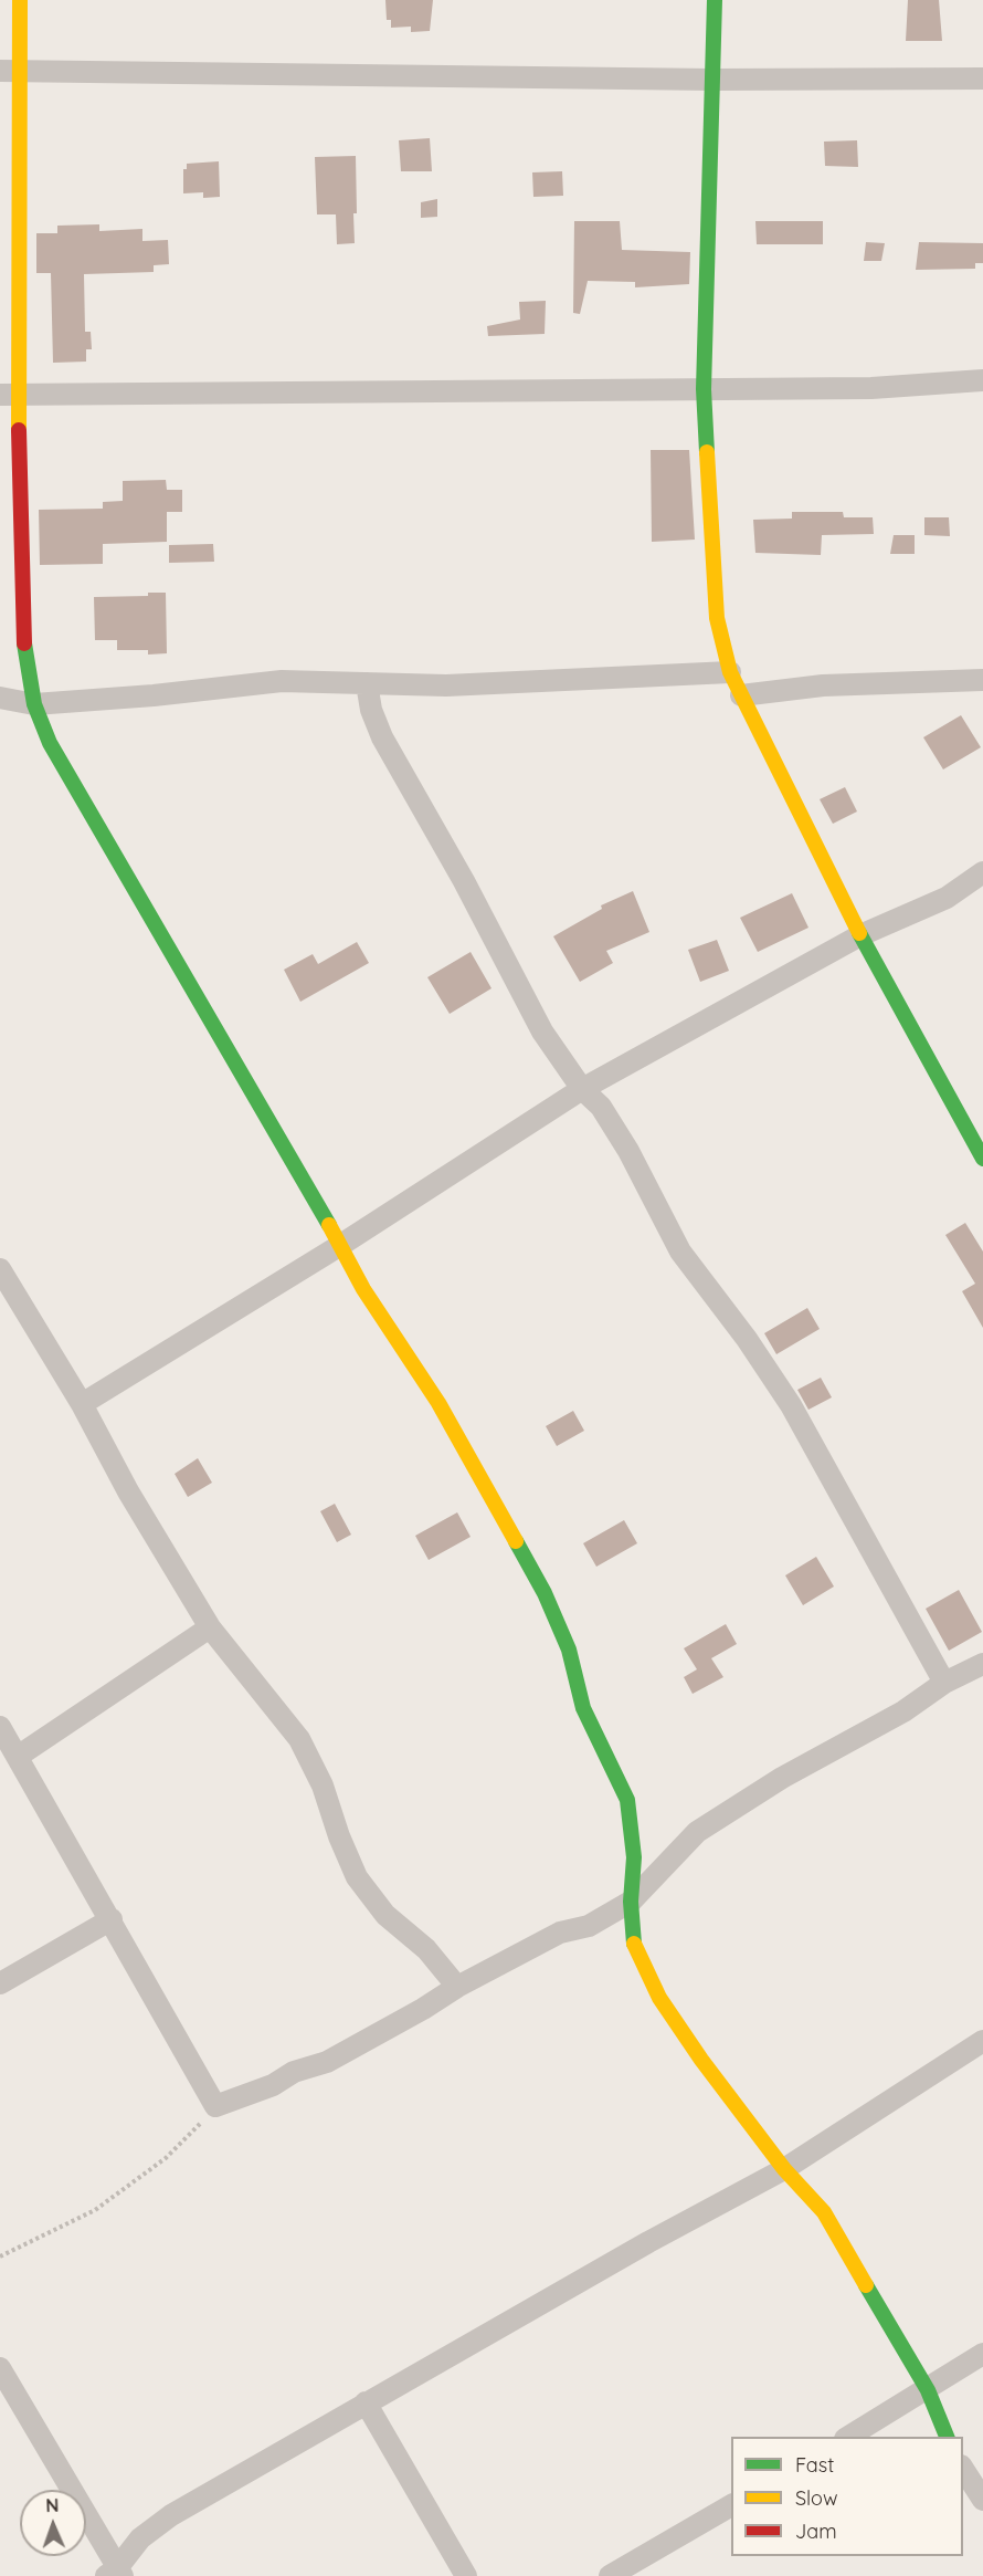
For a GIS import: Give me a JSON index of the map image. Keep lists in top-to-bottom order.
{
  "legend": ["Fast", "Slow", "Jam"],
  "north": "top"
}
